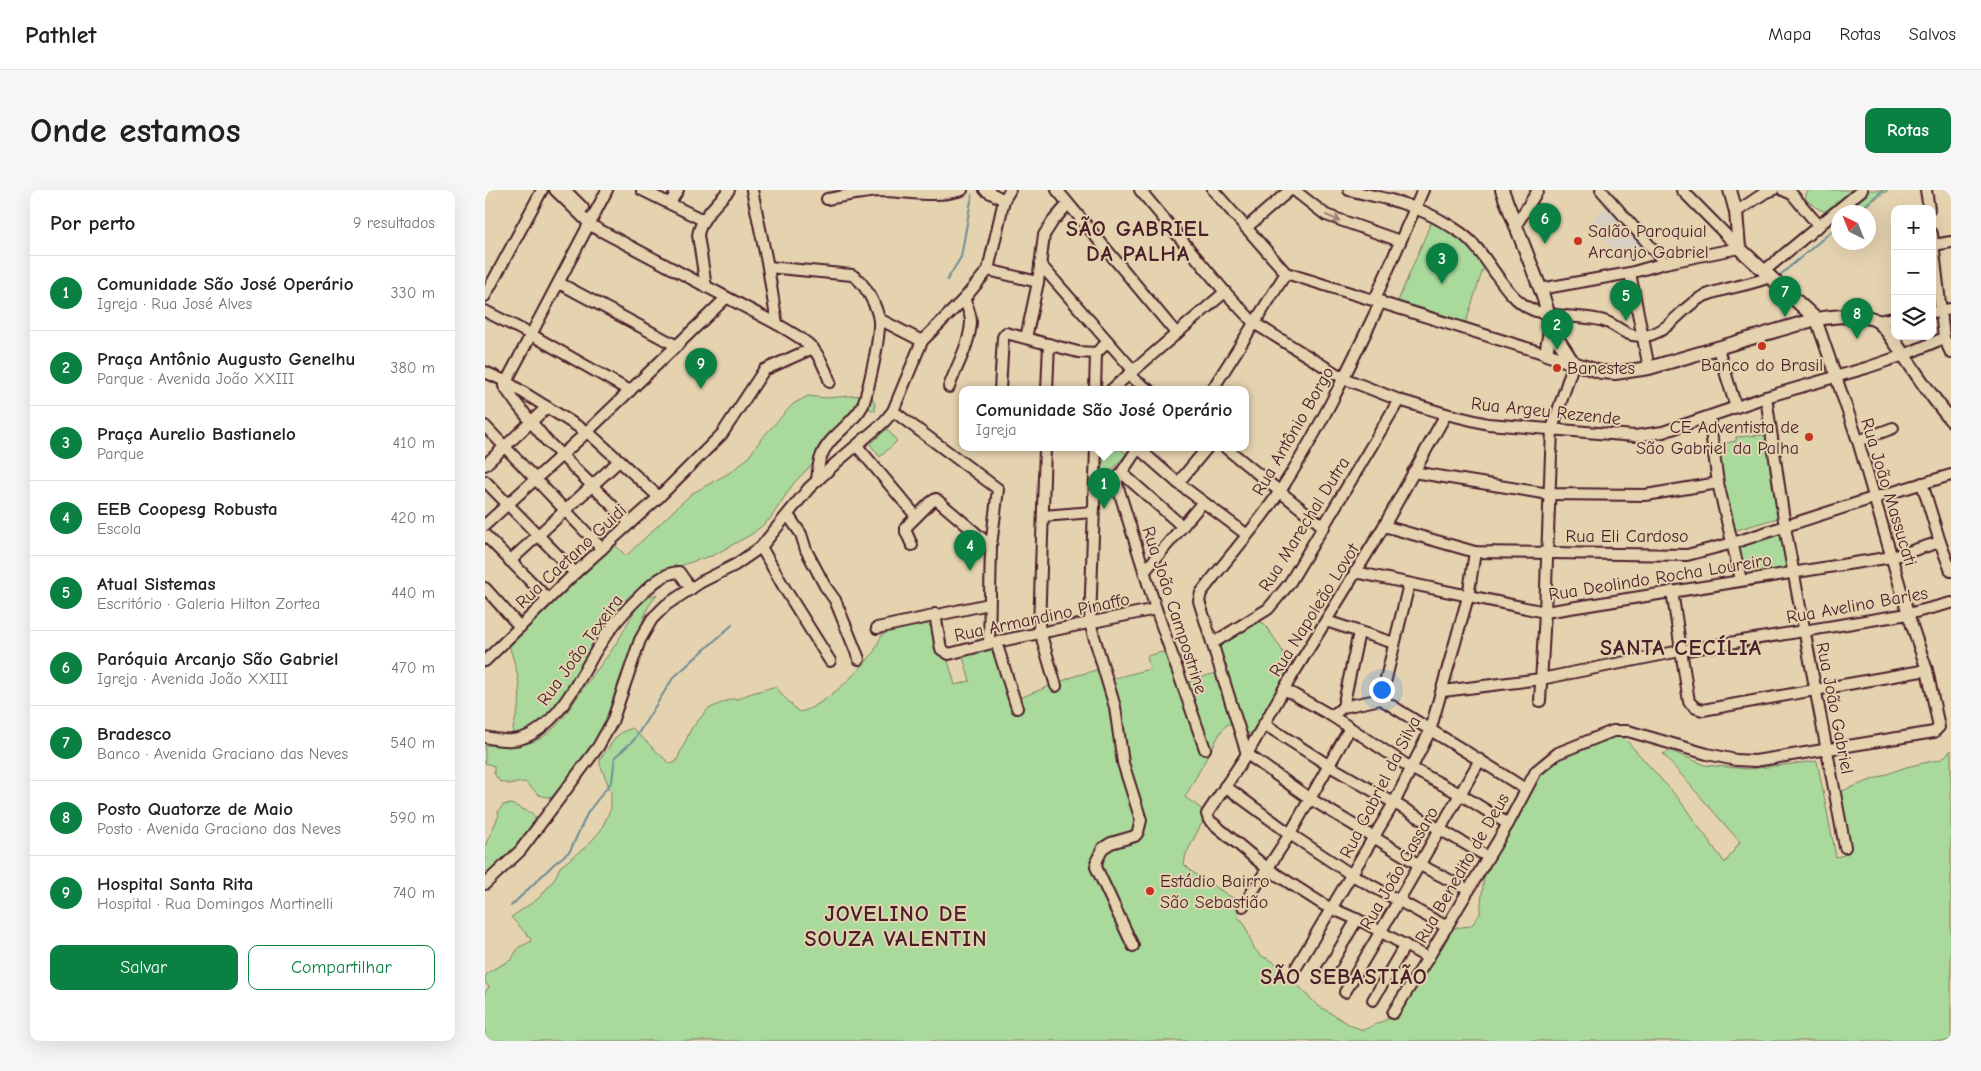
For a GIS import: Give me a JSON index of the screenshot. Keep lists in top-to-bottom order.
{
  "streets": {
    "street": [
      "Rua Argeu Rezende",
      "Rua Antônio Borgo",
      "Rua João Massucati",
      "Rua Marechal Dutra",
      "Rua Eli Cardoso",
      "Rua Caetano Guidi",
      "Rua Deolindo Rocha Loureiro",
      "Rua Avelino Barles",
      "Rua João Campostrine",
      "Rua Napoleão Lovot",
      "Rua Armandino Pinaffo",
      "Rua João Texeira",
      "Rua João Gabriel",
      "Rua Gabriel da Silva",
      "Rua João Cassaro",
      "Rua Benedito de Deus"
    ]
  },
  "crossings": [
    ["Rua Argeu Rezende", "Rua Antônio Borgo"],
    ["Rua Argeu Rezende", "Rua João Massucati"],
    ["Rua Argeu Rezende", "Rua Marechal Dutra"],
    ["Rua Argeu Rezende", "Rua Napoleão Lovot"],
    ["Rua Argeu Rezende", "Rua João Gabriel"],
    ["Rua Antônio Borgo", "Rua Marechal Dutra"],
    ["Rua João Massucati", "Rua Eli Cardoso"],
    ["Rua João Massucati", "Rua Deolindo Rocha Loureiro"],
    ["Rua João Massucati", "Rua Avelino Barles"],
    ["Rua João Massucati", "Rua Benedito de Deus"],
    ["Rua Eli Cardoso", "Rua Napoleão Lovot"],
    ["Rua Eli Cardoso", "Rua João Gabriel"],
    ["Rua Eli Cardoso", "Rua Gabriel da Silva"],
    ["Rua Deolindo Rocha Loureiro", "Rua Napoleão Lovot"],
    ["Rua Deolindo Rocha Loureiro", "Rua João Gabriel"],
    ["Rua Deolindo Rocha Loureiro", "Rua Gabriel da Silva"],
    ["Rua Avelino Barles", "Rua João Gabriel"],
    ["Rua Avelino Barles", "Rua Gabriel da Silva"],
    ["Rua João Campostrine", "Rua Armandino Pinaffo"],
    ["Rua João Gabriel", "Rua Benedito de Deus"]
  ],
  "districts": [
    "SÃO GABRIEL DA PALHA",
    "SANTA CECÍLIA",
    "JOVELINO DE SOUZA VALENTIN",
    "SÃO SEBASTIÃO"
  ],
  "places": [
    "Salão Paroquial Arcanjo Gabriel",
    "Banco do Brasil",
    "Banestes",
    "CE Adventista de São Gabriel da Palha",
    "Estádio Bairro São Sebastião"
  ],
  "north": "top left",
  "page": {
    "header": "Pathlet",
    "nav": ["Mapa", "Rotas", "Salvos"],
    "buttons": [
      "Rotas",
      ["Salvar", "Compartilhar"]
    ],
    "title": "Onde estamos",
    "heading": ["Por perto", "9 resultados"],
    "pins": [
      "6",
      "3",
      "7",
      "5",
      "8",
      "2",
      "9",
      "1",
      "4"
    ],
    "map_buttons": ["+", "−"],
    "list": [
      {
        "mark": "1",
        "name": "Comunidade São José Operário",
        "note": "Igreja · Rua José Alves",
        "value": "330 m"
      },
      {
        "mark": "2",
        "name": "Praça Antônio Augusto Genelhu",
        "note": "Parque · Avenida João XXIII",
        "value": "380 m"
      },
      {
        "mark": "3",
        "name": "Praça Aurelio Bastianelo",
        "note": "Parque",
        "value": "410 m"
      },
      {
        "mark": "4",
        "name": "EEB Coopesg Robusta",
        "note": "Escola",
        "value": "420 m"
      },
      {
        "mark": "5",
        "name": "Atual Sistemas",
        "note": "Escritório · Galeria Hilton Zortea",
        "value": "440 m"
      },
      {
        "mark": "6",
        "name": "Paróquia Arcanjo São Gabriel",
        "note": "Igreja · Avenida João XXIII",
        "value": "470 m"
      },
      {
        "mark": "7",
        "name": "Bradesco",
        "note": "Banco · Avenida Graciano das Neves",
        "value": "540 m"
      },
      {
        "mark": "8",
        "name": "Posto Quatorze de Maio",
        "note": "Posto · Avenida Graciano das Neves",
        "value": "590 m"
      },
      {
        "mark": "9",
        "name": "Hospital Santa Rita",
        "note": "Hospital · Rua Domingos Martinelli",
        "value": "740 m"
      }
    ],
    "popup": ["Comunidade São José Operário", "Igreja"]
  }
}
